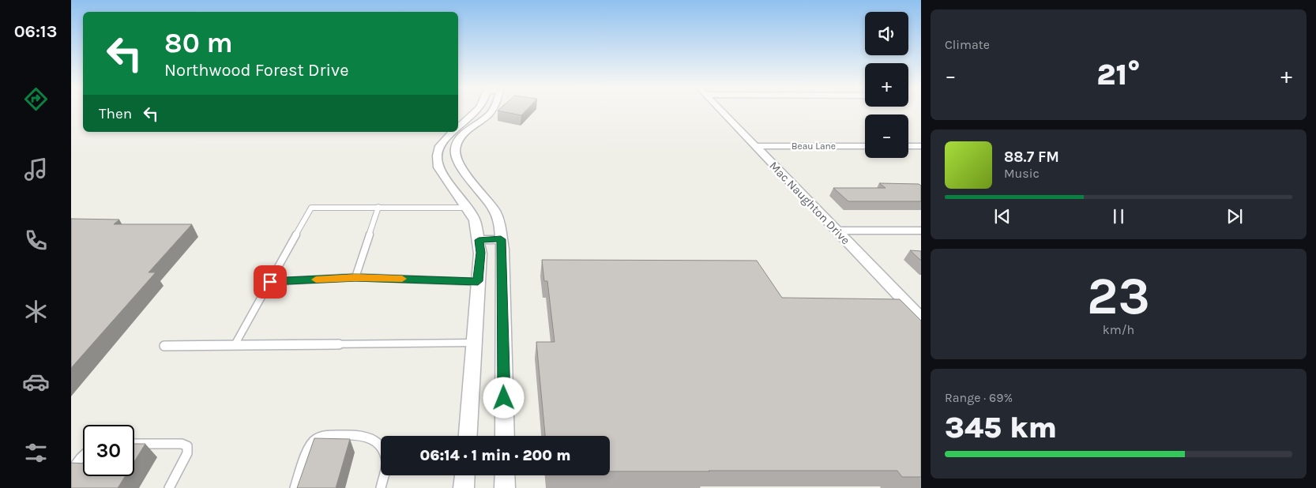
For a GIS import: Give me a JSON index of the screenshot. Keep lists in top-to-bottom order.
{
  "streets": {
    "street": ["Beau Lane", "Mac Naughton Drive"]
  },
  "crossings": [
    ["Beau Lane", "Mac Naughton Drive"]
  ],
  "page": {
    "tabs": "06:13",
    "tile": [
      "Climate",
      ["23", "km/h"],
      ["Range · 69%", "345 km"]
    ],
    "map_buttons": ["+", "−"],
    "turn": ["80 m", "Northwood Forest Drive"],
    "heat": ["−", "21°", "+"],
    "then": "Then",
    "song": ["88.7 FM", "Music"],
    "limit": "30",
    "trip": "06:14 · 1 min · 200 m"
  }
}
